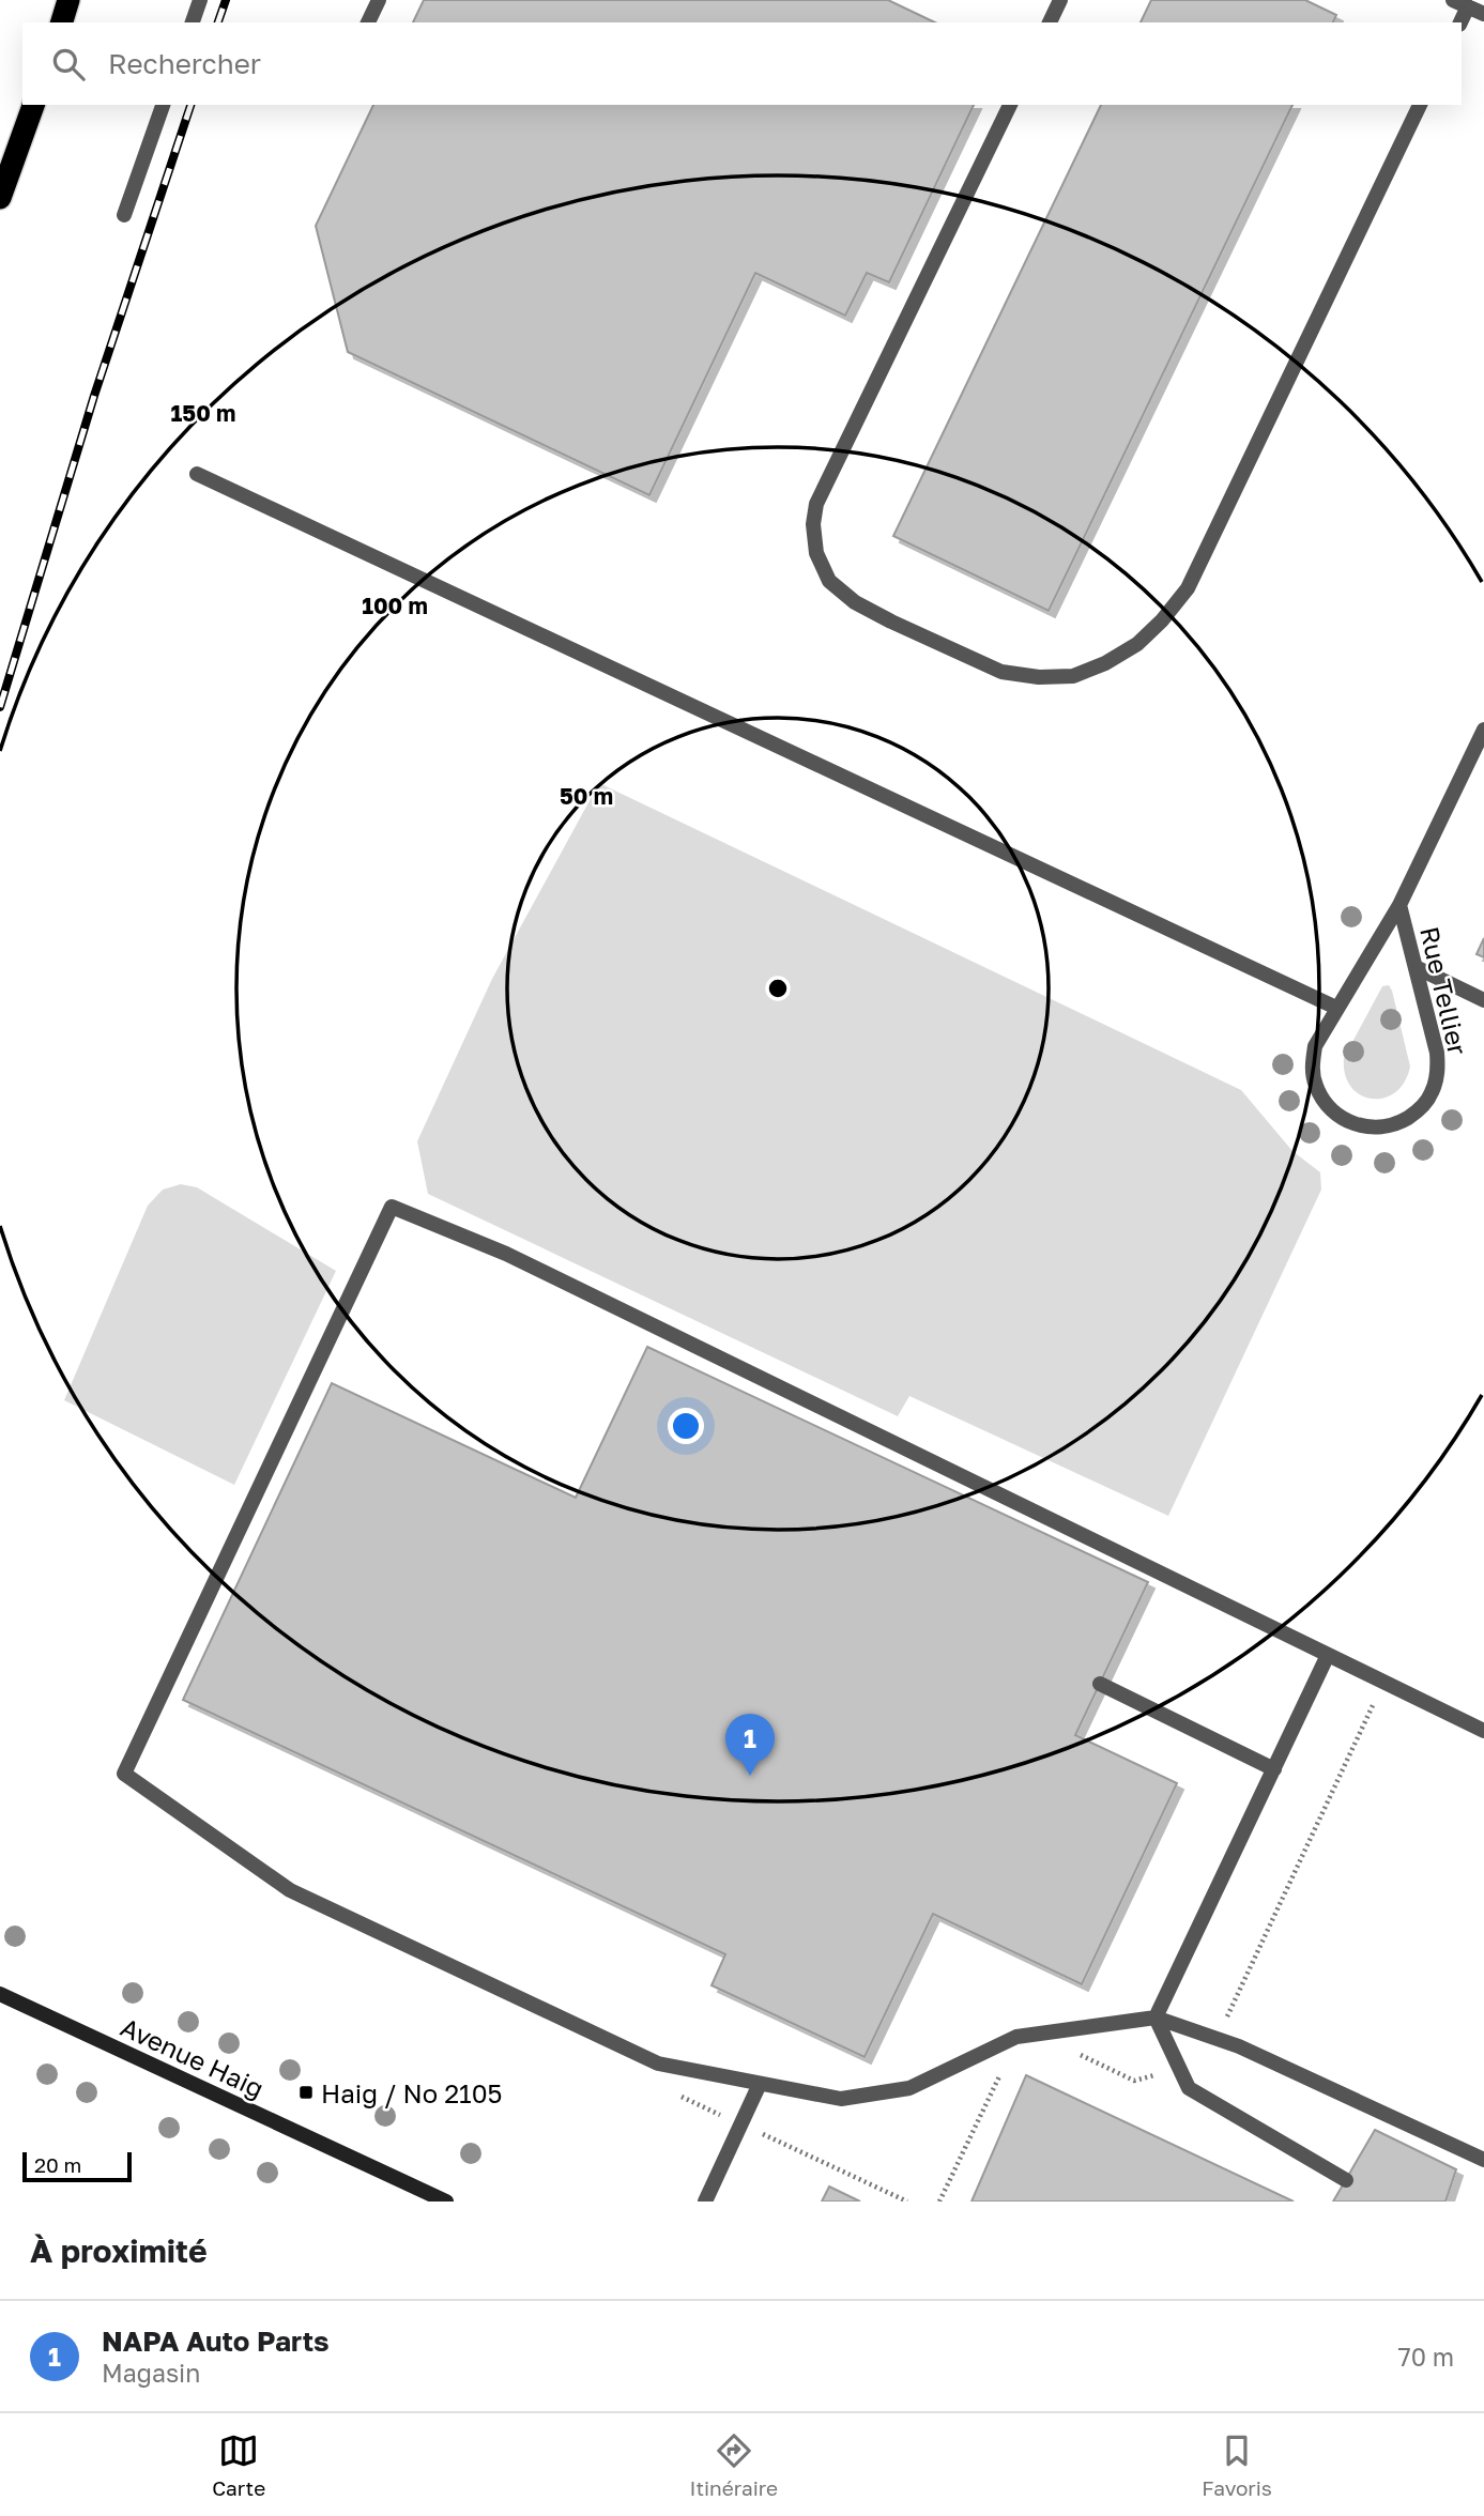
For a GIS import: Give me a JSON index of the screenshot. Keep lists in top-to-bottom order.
{
  "streets": {
    "street": ["Rue Tellier", "Avenue Haig"]
  },
  "places": {
    "transit": ["Haig / No 2105"]
  },
  "scale_bar": "20 m",
  "page": {
    "search": "Rechercher",
    "pins": "1",
    "scale": "20 m",
    "heading": "À proximité",
    "list": [
      {
        "mark": "1",
        "name": "NAPA Auto Parts",
        "note": "Magasin",
        "value": "70 m"
      }
    ],
    "nav": ["Carte", "Itinéraire", "Favoris"]
  },
  "rings": ["150 m", "100 m", "50 m"]
}
